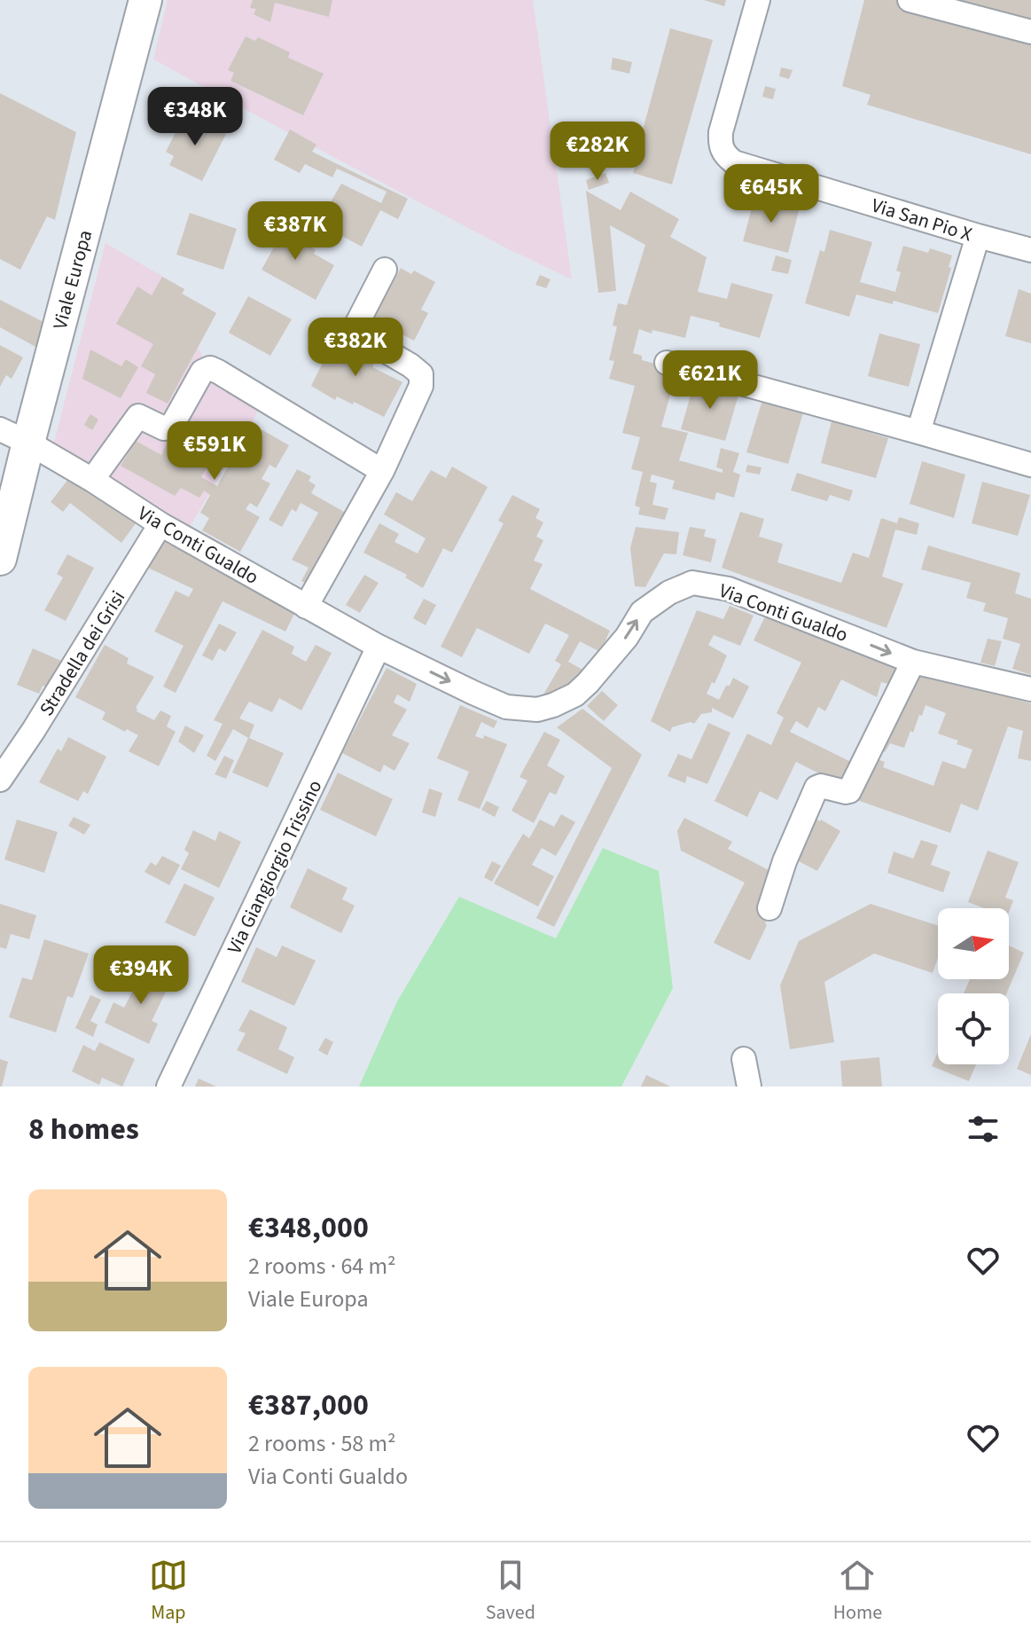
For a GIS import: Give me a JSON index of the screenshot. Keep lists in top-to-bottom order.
{
  "streets": {
    "main road": ["Viale Europa"],
    "street": [
      "Via San Pio X",
      "Via Conti Gualdo",
      "Stradella dei Grisi",
      "Via Giangiorgio Trissino"
    ]
  },
  "crossings": [
    ["Viale Europa", "Via Conti Gualdo"],
    ["Via Conti Gualdo", "Stradella dei Grisi"],
    ["Via Conti Gualdo", "Via Giangiorgio Trissino"]
  ],
  "one_way": ["Via Conti Gualdo"],
  "north": "right",
  "page": {
    "price": [
      "€348K",
      "€282K",
      "€645K",
      "€387K",
      "€382K",
      "€621K",
      "€591K",
      "€394K"
    ],
    "heading": "8 homes",
    "list": [
      {
        "name": "€348,000",
        "note": "2 rooms · 64 m² · Viale Europa"
      },
      {
        "name": "€387,000",
        "note": "2 rooms · 58 m² · Via Conti Gualdo"
      }
    ],
    "tabs": ["Map", "Saved", "Home"]
  }
}
